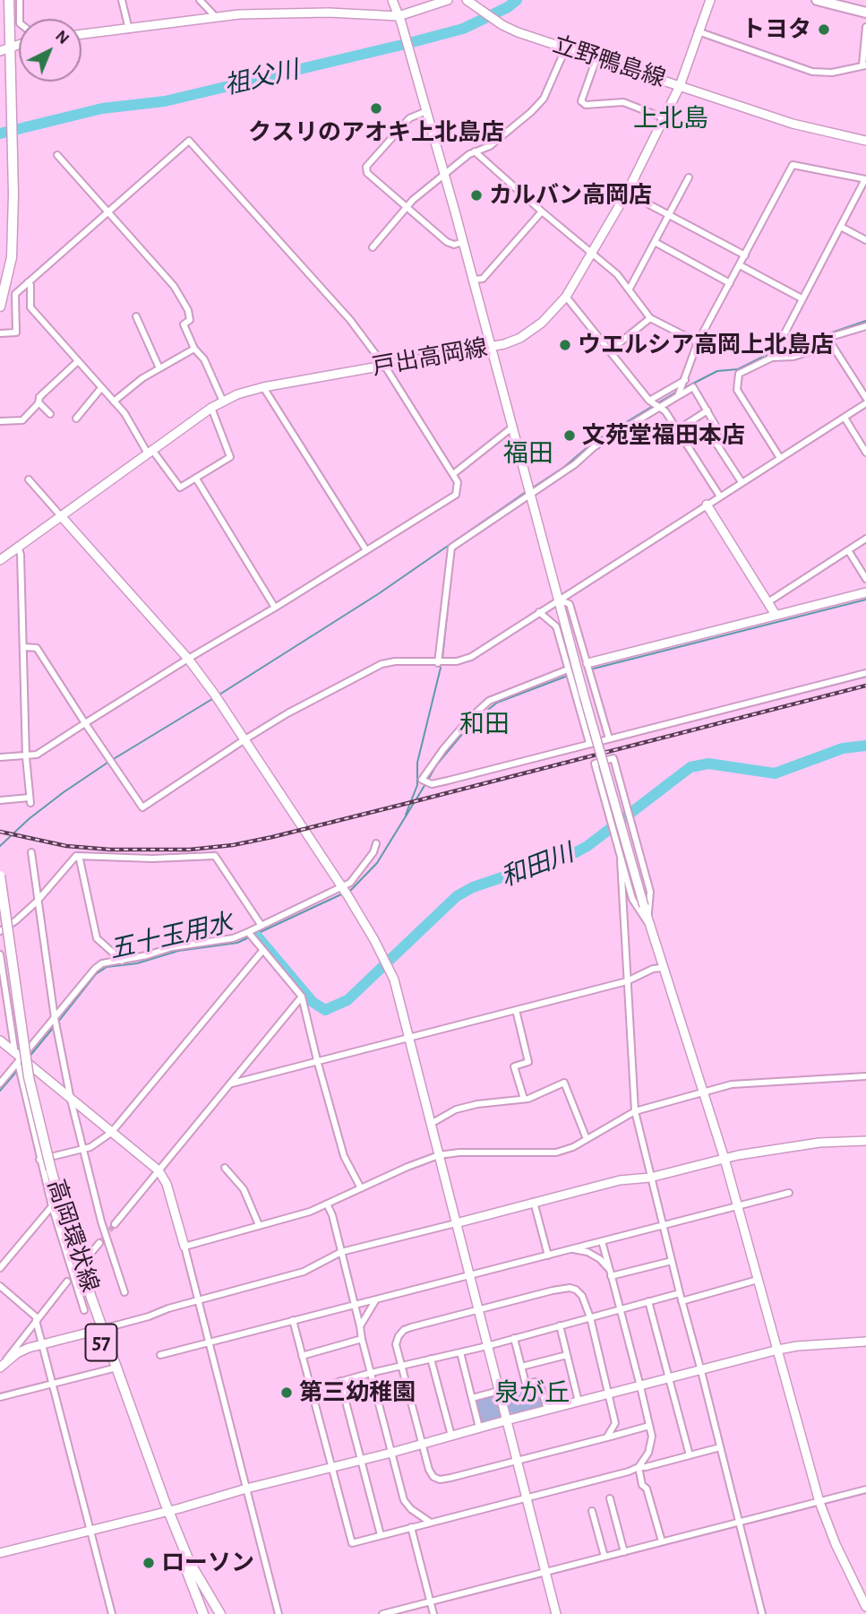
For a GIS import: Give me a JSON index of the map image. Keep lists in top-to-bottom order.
{
  "streets": {
    "main road": ["高岡環状線", "57"],
    "street": ["立野鴨島線", "戸出高岡線"]
  },
  "crossings": [
    ["立野鴨島線", "戸出高岡線"]
  ],
  "districts": [
    "上北島",
    "福田",
    "和田",
    "泉が丘"
  ],
  "water": ["祖父川", "和田川", "五十玉用水"],
  "places": [
    "トヨタ",
    "クスリのアオキ上北島店",
    "カルバン高岡店",
    "ウエルシア高岡上北島店",
    "文苑堂福田本店",
    "第三幼稚園",
    "ローソン"
  ],
  "north": "top right"
}
